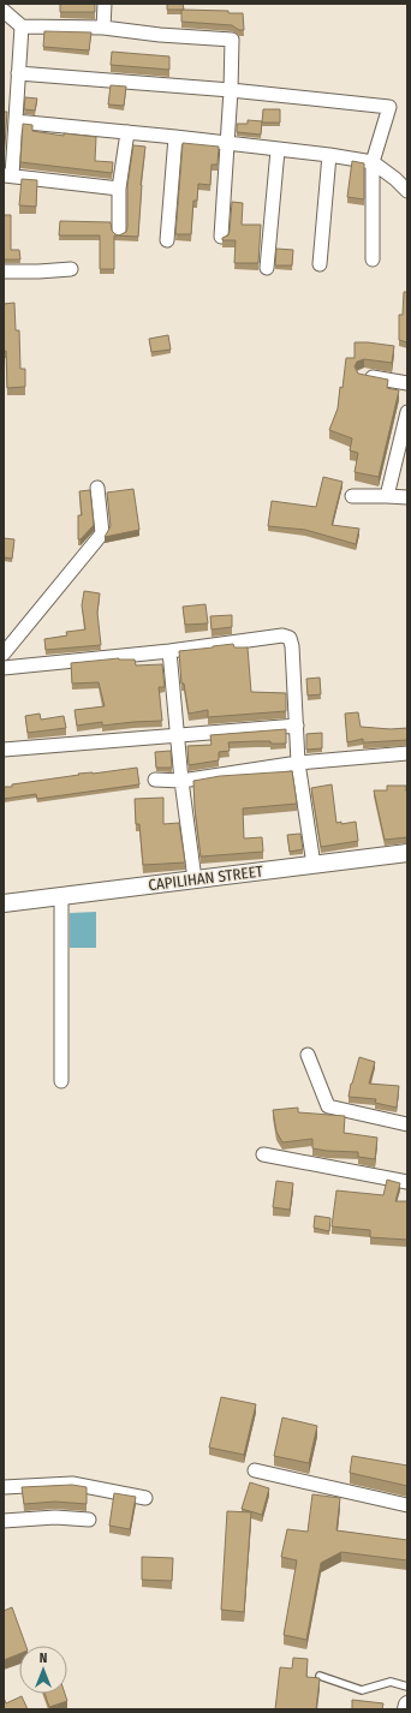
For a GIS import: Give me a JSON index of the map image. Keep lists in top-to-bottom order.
{
  "streets": {
    "street": ["CAPILIHAN STREET"]
  },
  "north": "top"
}
